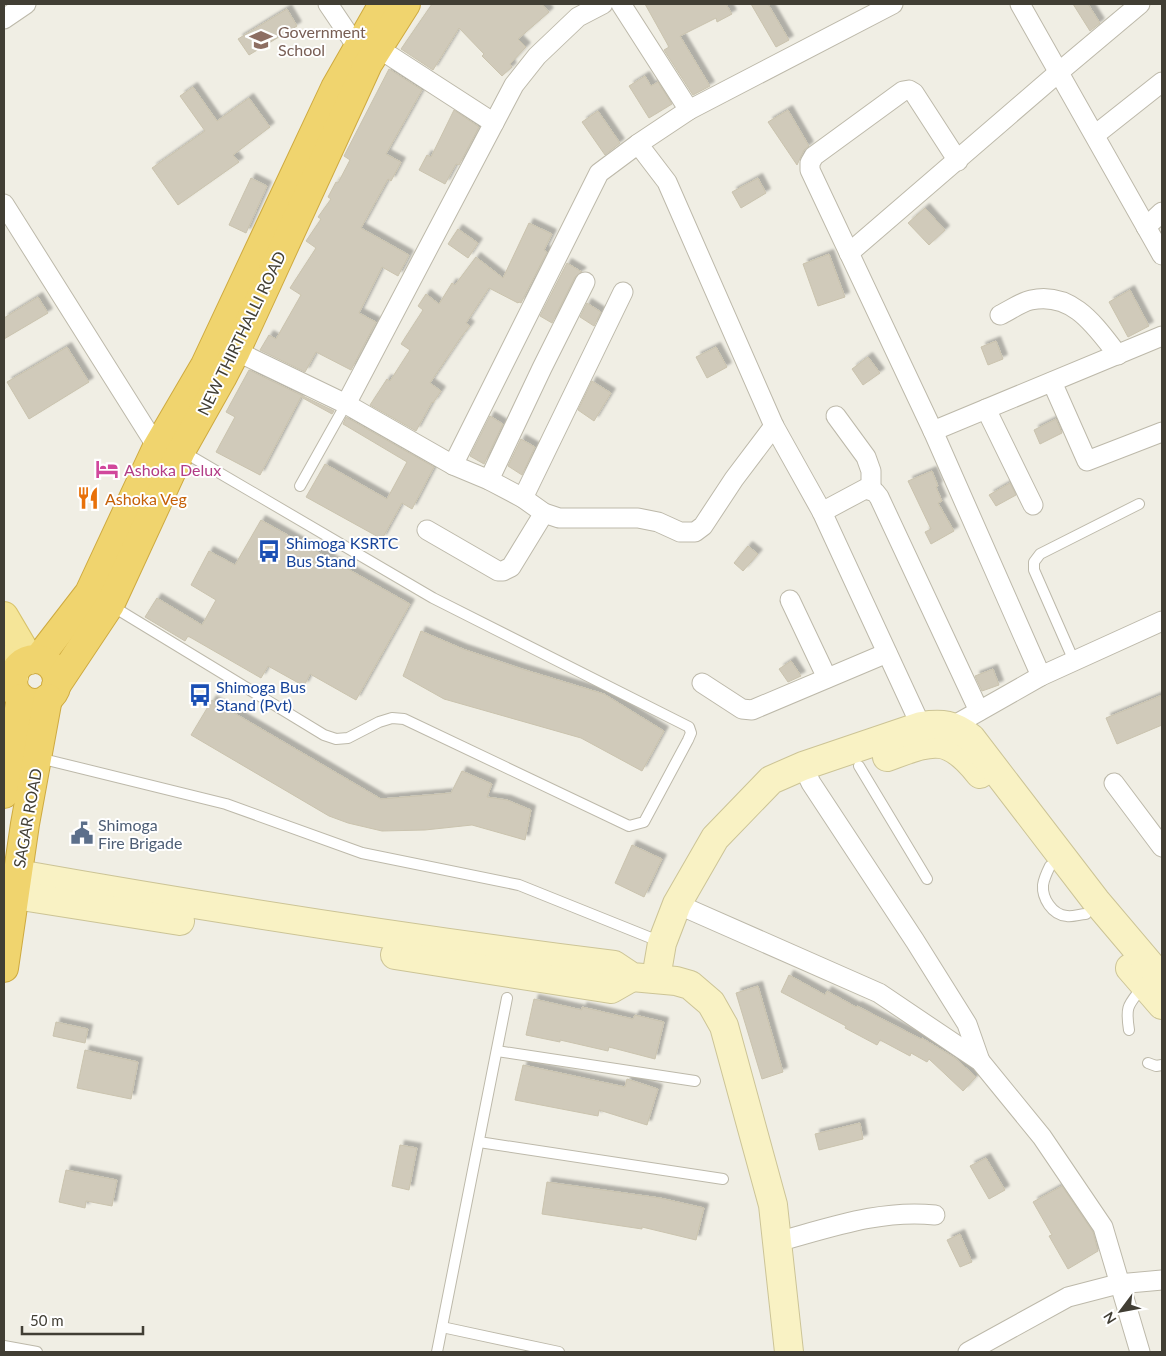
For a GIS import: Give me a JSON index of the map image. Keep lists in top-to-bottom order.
{
  "streets": {
    "highway": ["NEW THIRTHALLI ROAD", "SAGAR ROAD"]
  },
  "crossings": [
    ["NEW THIRTHALLI ROAD", "SAGAR ROAD"]
  ],
  "places": {
    "school or university": ["Government School"],
    "hotel": ["Ashoka Delux"],
    "restaurant": ["Ashoka Veg"],
    "bus stop": ["Shimoga KSRTC Bus Stand", "Shimoga Bus Stand (Pvt)"],
    "public building": ["Shimoga Fire Brigade"]
  },
  "scale_bar": "50 m",
  "north": "bottom left"
}
